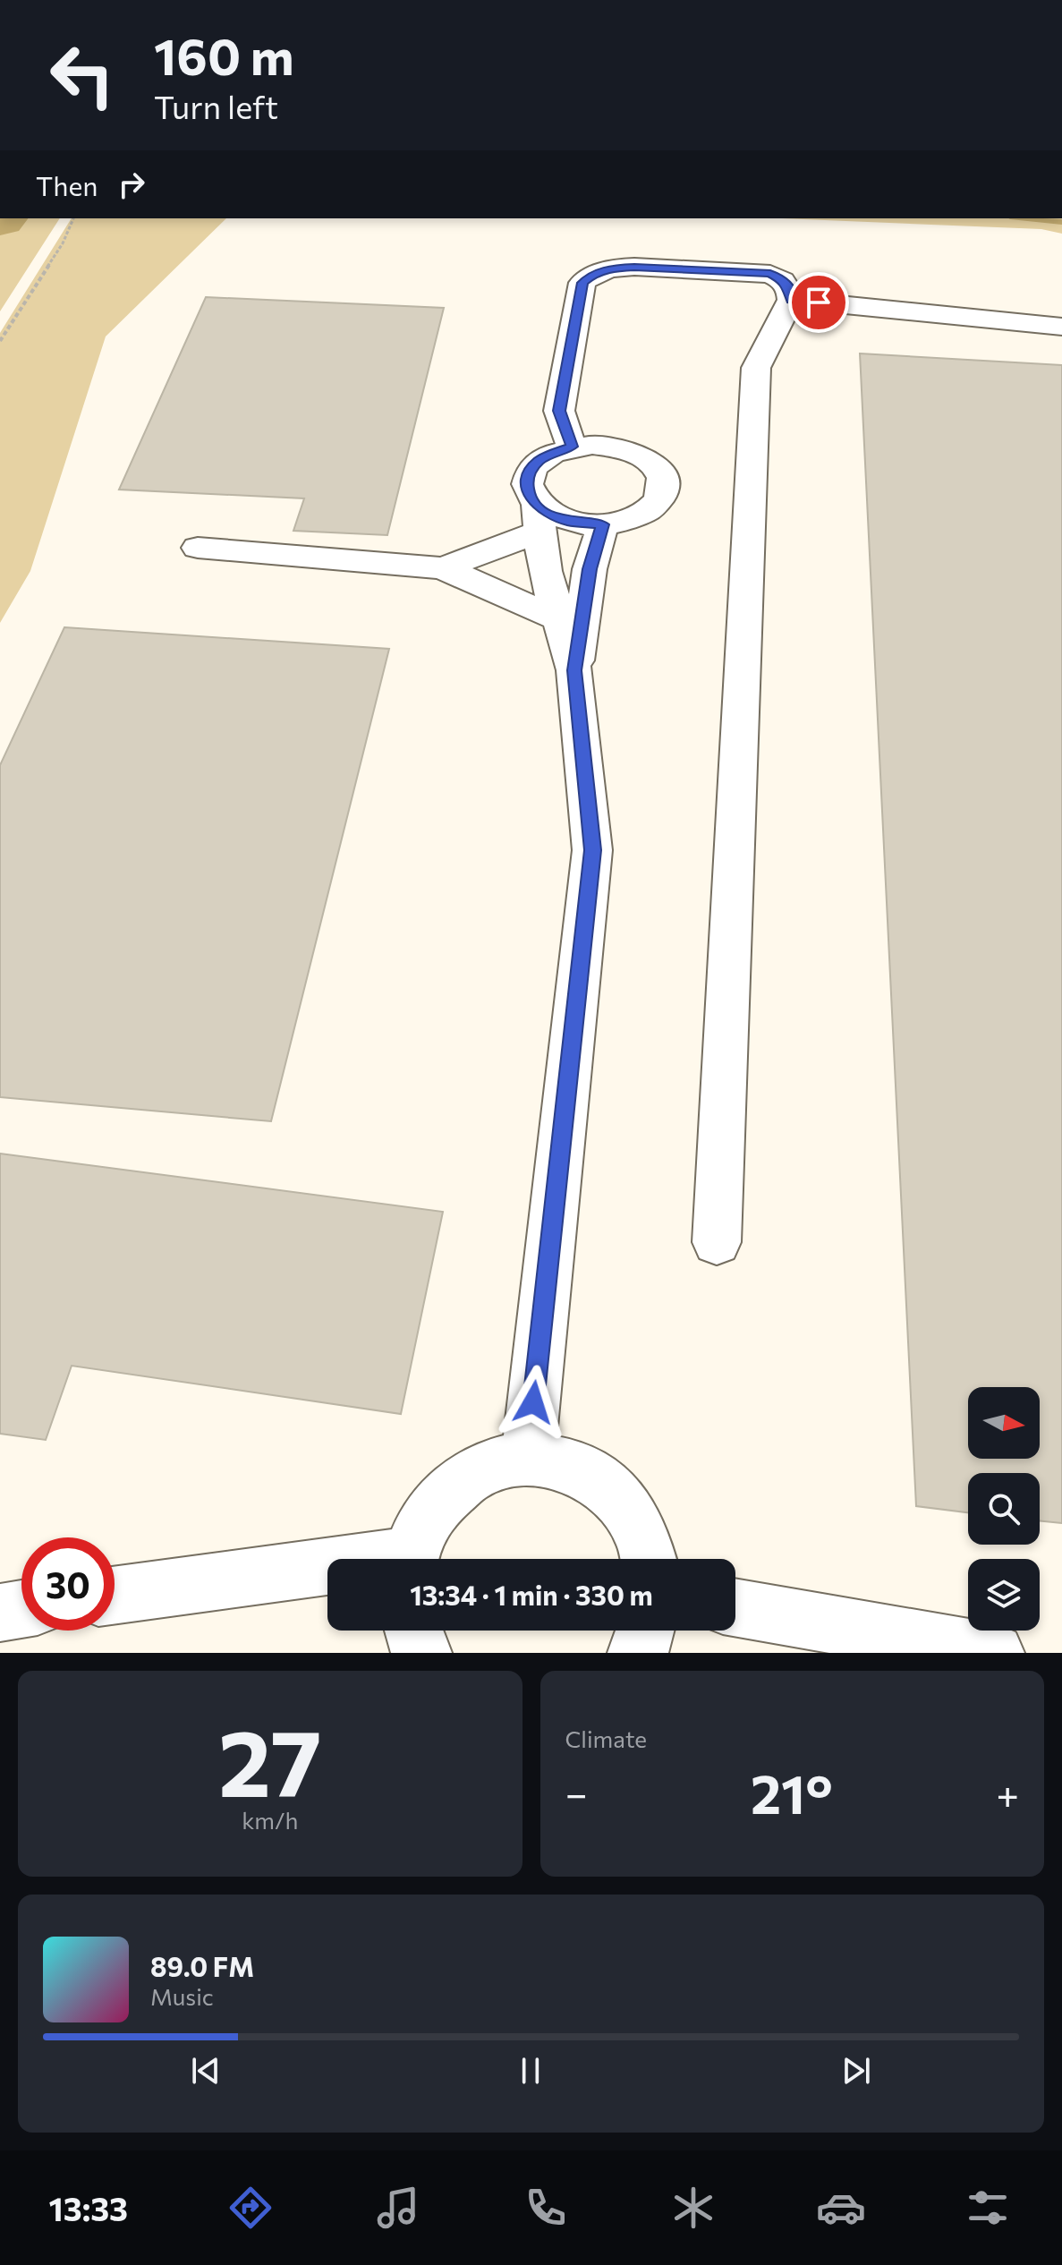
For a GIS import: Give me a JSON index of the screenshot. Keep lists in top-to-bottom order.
{
  "north": "right",
  "page": {
    "turn": ["160 m", "Turn left"],
    "then": "Then",
    "limit": "30",
    "trip": "13:34 · 1 min · 330 m",
    "tile": [
      ["27", "km/h"],
      "Climate"
    ],
    "heat": ["−", "21°", "+"],
    "song": ["89.0 FM", "Music"],
    "tabs": "13:33"
  }
}
